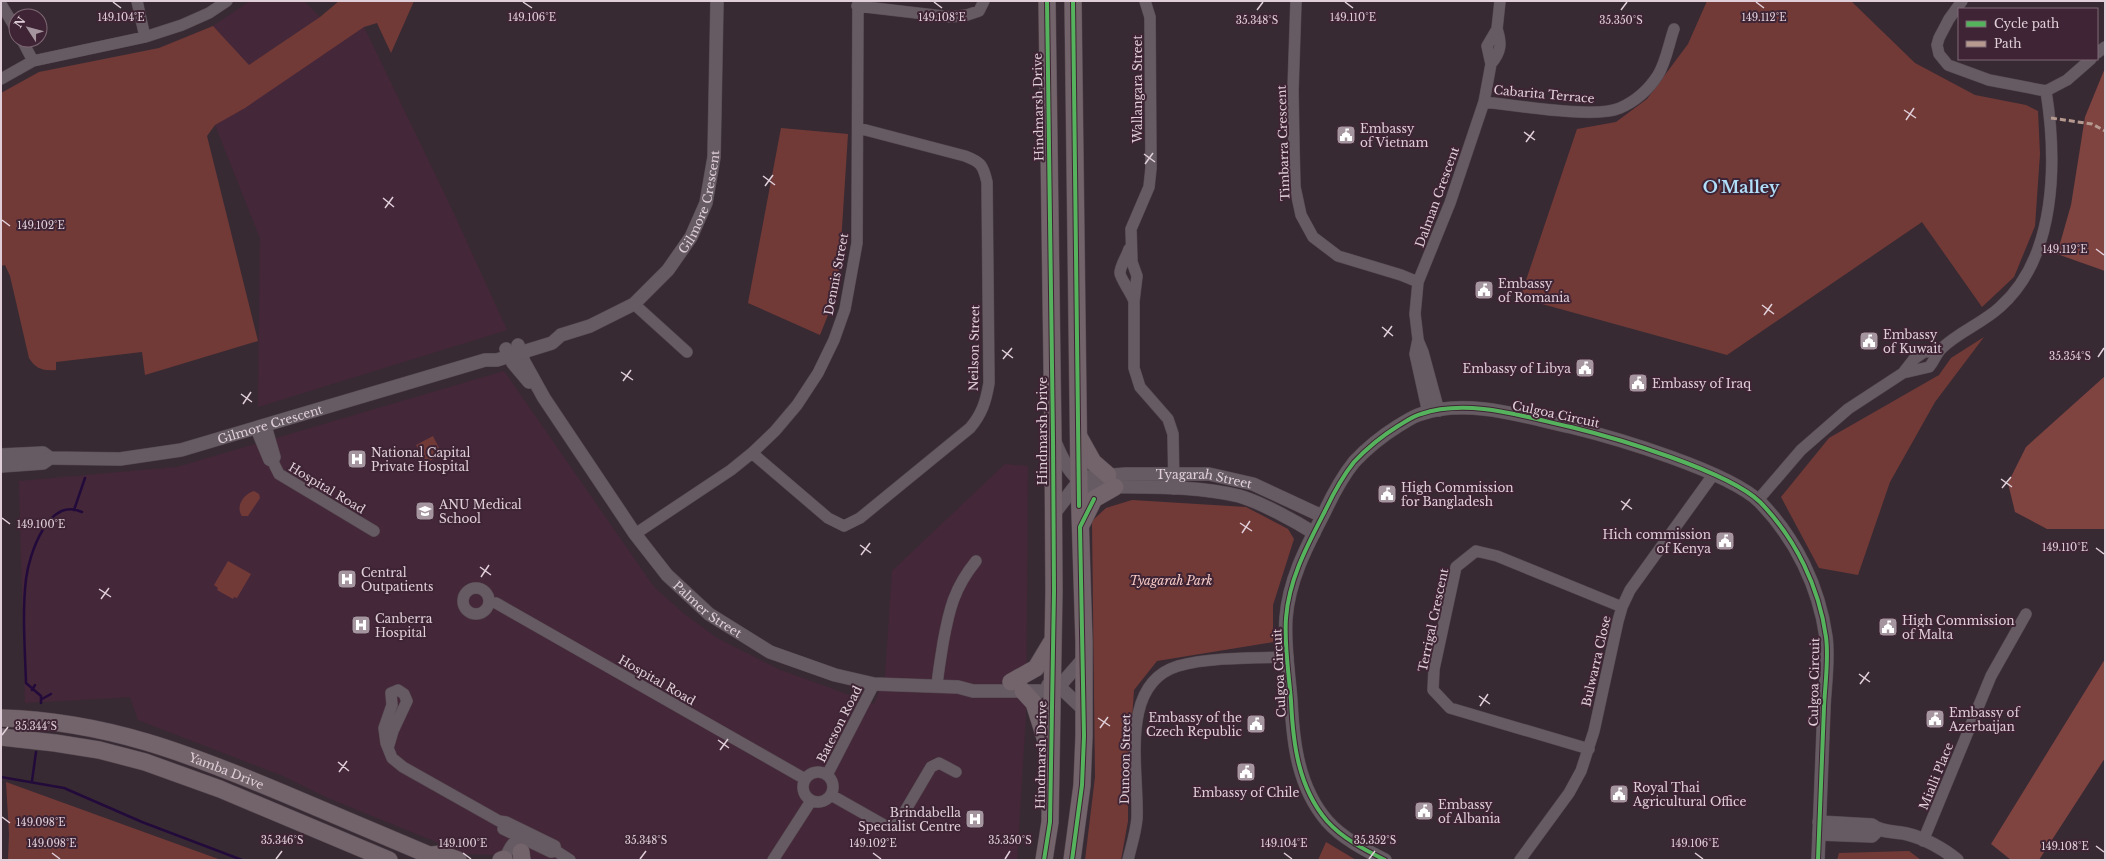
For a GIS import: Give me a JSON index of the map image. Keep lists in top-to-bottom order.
{
  "streets": {
    "main road": ["Hindmarsh Drive", "Yamba Drive"],
    "street": [
      "Wallangara Street",
      "Cabarita Terrace",
      "Timbarra Crescent",
      "Dalman Crescent",
      "Gilmore Crescent",
      "Dennis Street",
      "Neilson Street",
      "Culgoa Circuit",
      "Tyagarah Street",
      "Hospital Road",
      "Palmer Street",
      "Terrigal Crescent",
      "Bulwarra Close",
      "Bateson Road",
      "Dunoon Street",
      "Mialli Place"
    ]
  },
  "crossings": [
    ["Wallangara Street", "Tyagarah Street"],
    ["Cabarita Terrace", "Dalman Crescent"],
    ["Hindmarsh Drive", "Palmer Street"],
    ["Timbarra Crescent", "Dalman Crescent"],
    ["Dalman Crescent", "Culgoa Circuit"],
    ["Gilmore Crescent", "Hospital Road"],
    ["Gilmore Crescent", "Palmer Street"],
    ["Dennis Street", "Neilson Street"],
    ["Dennis Street", "Palmer Street"],
    ["Culgoa Circuit", "Tyagarah Street"],
    ["Culgoa Circuit", "Bulwarra Close"],
    ["Culgoa Circuit", "Dunoon Street"],
    ["Hospital Road", "Bateson Road"],
    ["Palmer Street", "Bateson Road"],
    ["Terrigal Crescent", "Bulwarra Close"]
  ],
  "districts": ["O'Malley"],
  "parks": ["Tyagarah Park"],
  "places": {
    "public building": [
      "Embassy of Vietnam",
      "Embassy of Romania",
      "Embassy of Kuwait",
      "Embassy of Libya",
      "Embassy of Iraq",
      "High Commission for Bangladesh",
      "Hich commission of Kenya",
      "High Commission of Malta",
      "Embassy of Azerbaijan",
      "Embassy of the Czech Republic",
      "Embassy of Chile",
      "Royal Thai Agricultural Office",
      "Embassy of Albania"
    ],
    "hospital": [
      "National Capital Private Hospital",
      "Central Outpatients",
      "Canberra Hospital",
      "Brindabella Specialist Centre"
    ],
    "school or university": ["ANU Medical School"]
  },
  "legend": ["Cycle path", "Path"],
  "north": "top left",
  "coordinates": [
    "149.104°E",
    "149.106°E",
    "149.110°E",
    "149.112°E",
    "149.108°E",
    "35.348°S",
    "35.350°S",
    "149.102°E",
    "35.354°S",
    "149.100°E",
    "35.344°S",
    "149.098°E",
    "35.346°S",
    "35.352°S"
  ]
}
